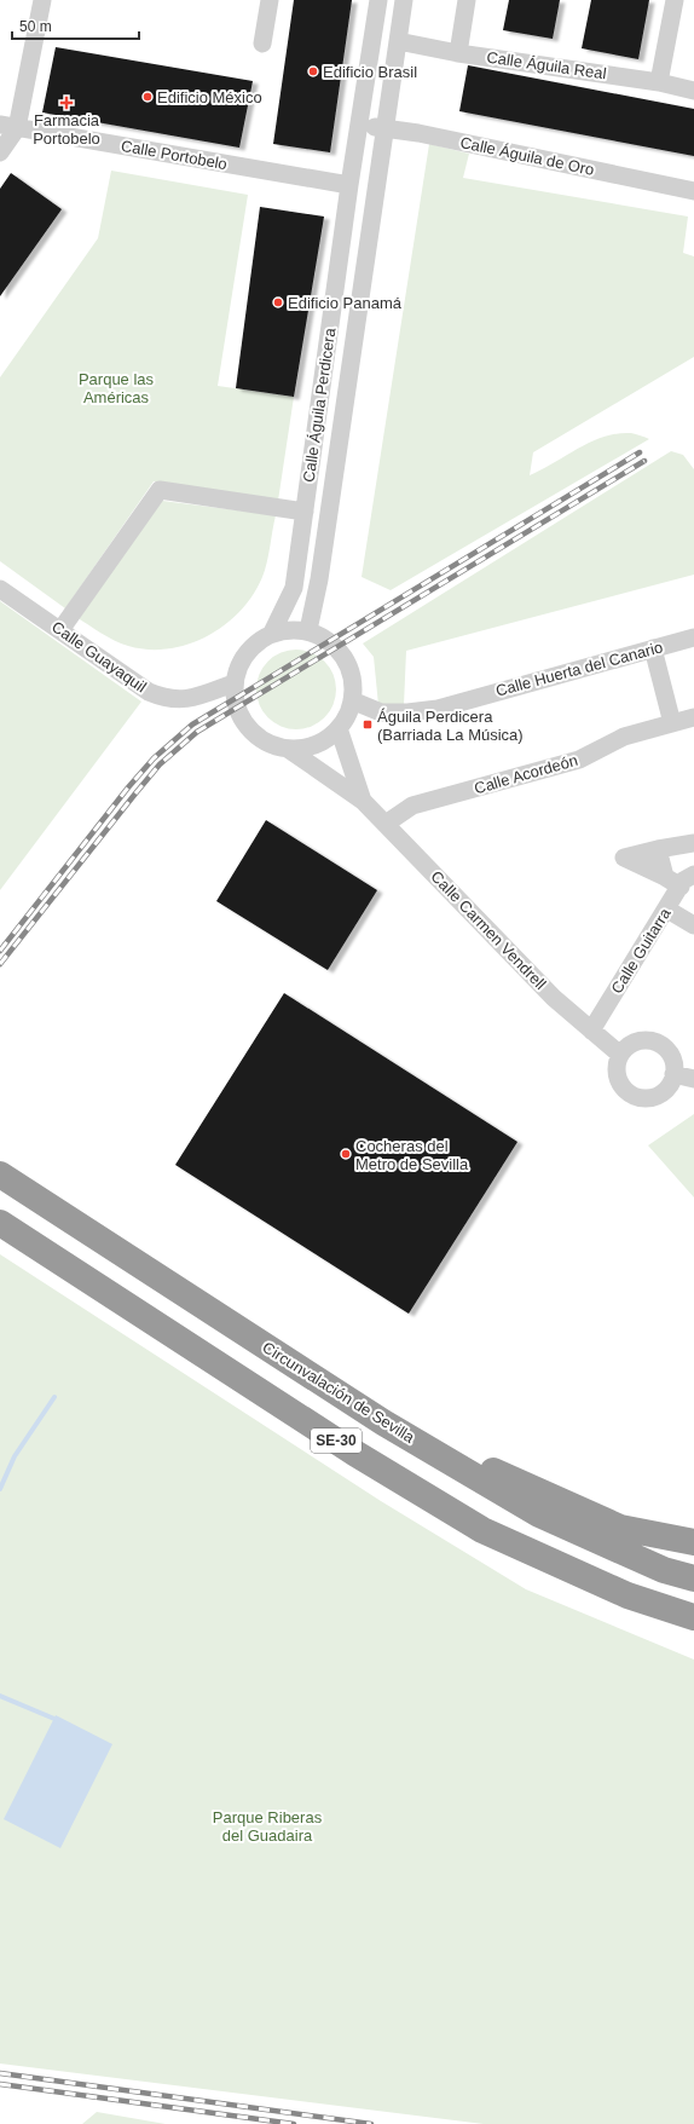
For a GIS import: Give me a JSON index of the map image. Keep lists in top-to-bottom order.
{
  "streets": {
    "highway": ["Circunvalación de Sevilla", "SE-30"],
    "street": [
      "Calle Águila Real",
      "Calle Portobelo",
      "Calle Águila de Oro",
      "Calle Águila Perdicera",
      "Calle Guayaquil",
      "Calle Huerta del Canario",
      "Calle Acordeón",
      "Calle Carmen Vendrell",
      "Calle Guitarra"
    ]
  },
  "crossings": [
    ["Calle Águila Real", "Calle Águila Perdicera"],
    ["Calle Portobelo", "Calle Águila Perdicera"],
    ["Calle Águila de Oro", "Calle Águila Perdicera"],
    ["Calle Águila Perdicera", "Calle Guayaquil"],
    ["Calle Águila Perdicera", "Calle Huerta del Canario"],
    ["Calle Águila Perdicera", "Calle Carmen Vendrell"],
    ["Calle Guayaquil", "Calle Huerta del Canario"],
    ["Calle Guayaquil", "Calle Carmen Vendrell"],
    ["Calle Huerta del Canario", "Calle Carmen Vendrell"],
    ["Calle Acordeón", "Calle Carmen Vendrell"],
    ["Calle Carmen Vendrell", "Calle Guitarra"]
  ],
  "parks": ["Parque las Américas", "Parque Riberas del Guadaira"],
  "places": {
    "other": [
      "Edificio Brasil",
      "Edificio México",
      "Edificio Panamá",
      "Cocheras del Metro de Sevilla"
    ],
    "health": ["Farmacia Portobelo"],
    "transit": ["Águila Perdicera (Barriada La Música)"]
  },
  "scale_bar": "50 m"
}
